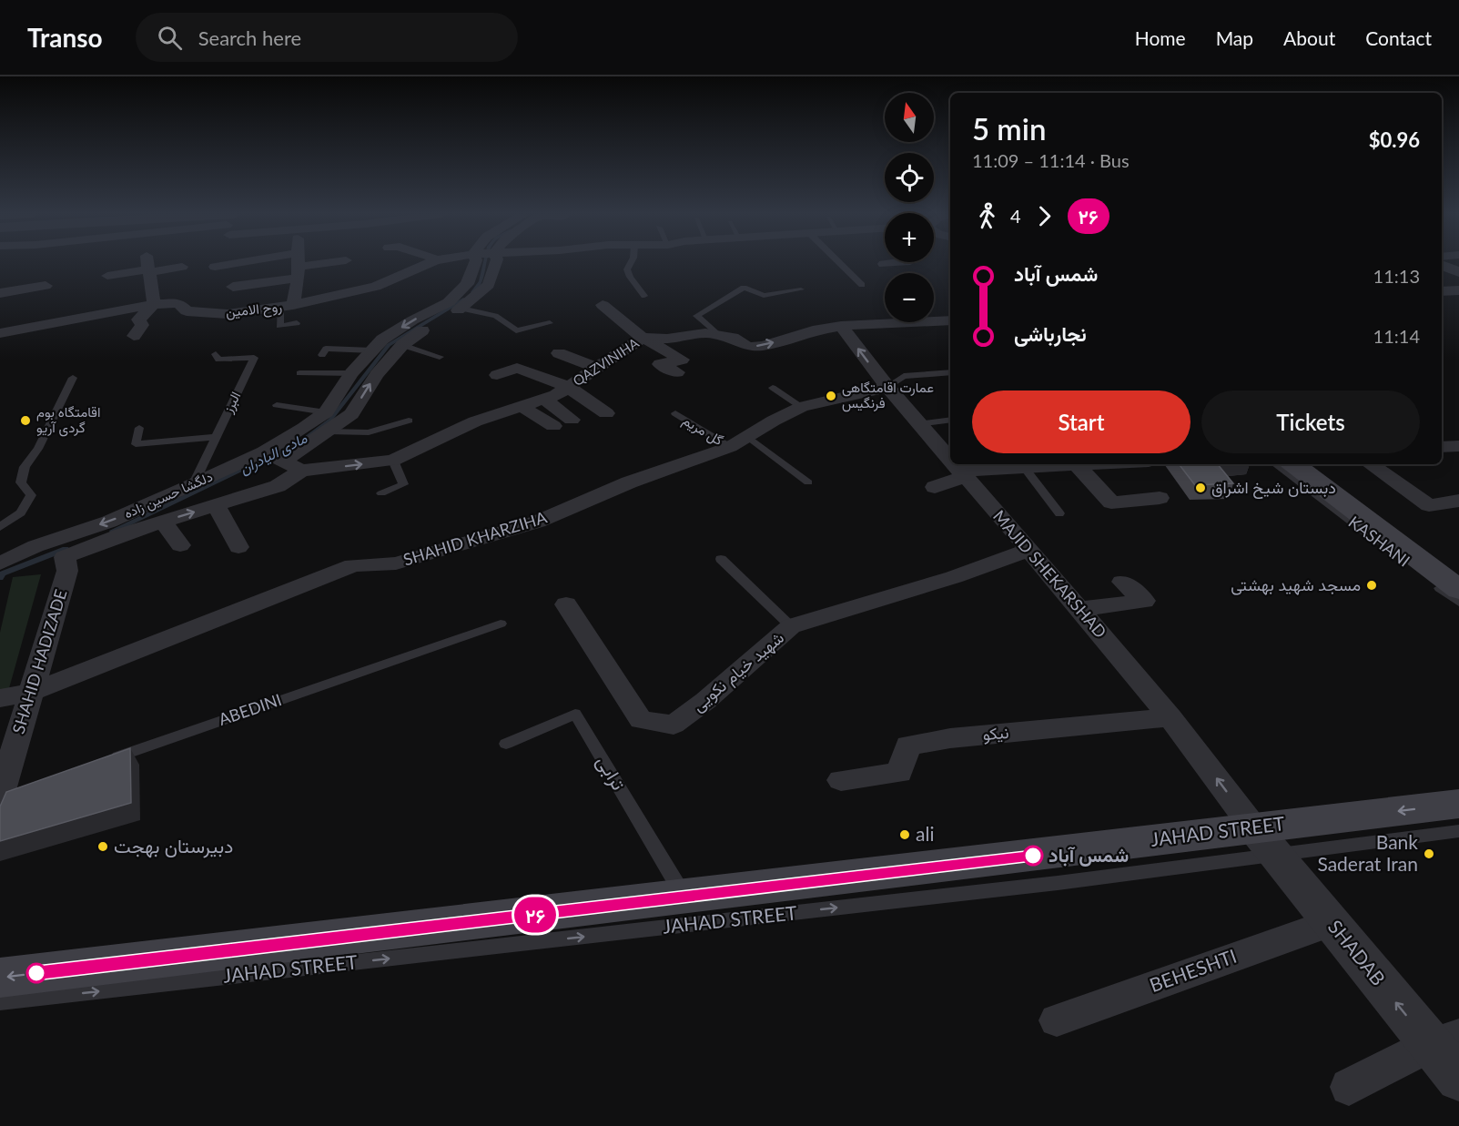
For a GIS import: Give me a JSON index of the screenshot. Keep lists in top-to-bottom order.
{
  "streets": {
    "main road": ["JAHAD STREET"],
    "street": [
      "روح الامین",
      "QAZVINIHA",
      "دلگشا حسین زاده",
      "SHAHID KHARZIHA",
      "MAJID SHEKARSHAD",
      "SHAHID HADIZADE",
      "شهید خیام نکویی",
      "نیکو",
      "SHADAB",
      "BEHESHTI"
    ],
    "lane": [
      "البرز",
      "گل مریم",
      "KASHANI",
      "ABEDINI",
      "ترابی"
    ]
  },
  "crossings": [
    ["QAZVINIHA", "دلگشا حسین زاده"],
    ["QAZVINIHA", "MAJID SHEKARSHAD"],
    ["البرز", "دلگشا حسین زاده"],
    ["گل مریم", "SHAHID KHARZIHA"],
    ["دلگشا حسین زاده", "SHAHID HADIZADE"],
    ["SHAHID KHARZIHA", "MAJID SHEKARSHAD"],
    ["SHAHID KHARZIHA", "SHAHID HADIZADE"],
    ["MAJID SHEKARSHAD", "شهید خیام نکویی"],
    ["MAJID SHEKARSHAD", "نیکو"],
    ["MAJID SHEKARSHAD", "JAHAD STREET"],
    ["MAJID SHEKARSHAD", "SHADAB"],
    ["ترابی", "JAHAD STREET"],
    ["JAHAD STREET", "SHADAB"],
    ["SHADAB", "BEHESHTI"]
  ],
  "one_way": ["SHADAB"],
  "water": ["مادی الیادران"],
  "places": [
    "عمارت اقامتگاهی فرنگیس",
    "اقامتگاه بوم گردی آریو",
    "دبستان شیخ اشراق",
    "مسجد شهید بهشتی",
    "ali",
    "دبیرستان بهجت",
    "Bank Saderat Iran",
    "شمس آباد"
  ],
  "lines": ["bus line ۲۶"],
  "north": "top",
  "page": {
    "header": "Transo",
    "search": "Search here",
    "nav": [
      "Home",
      "Map",
      "About",
      "Contact"
    ],
    "on_map": "۲۶",
    "map_buttons": ["+", "−"],
    "heading": ["5 min", "11:09 – 11:14 · Bus", "$0.96"],
    "legs": ["4", "۲۶"],
    "list": [
      {
        "name": "شمس آباد",
        "value": "11:13"
      },
      {
        "name": "نجارباشی",
        "value": "11:14"
      }
    ],
    "buttons": ["Start", "Tickets"]
  }
}
